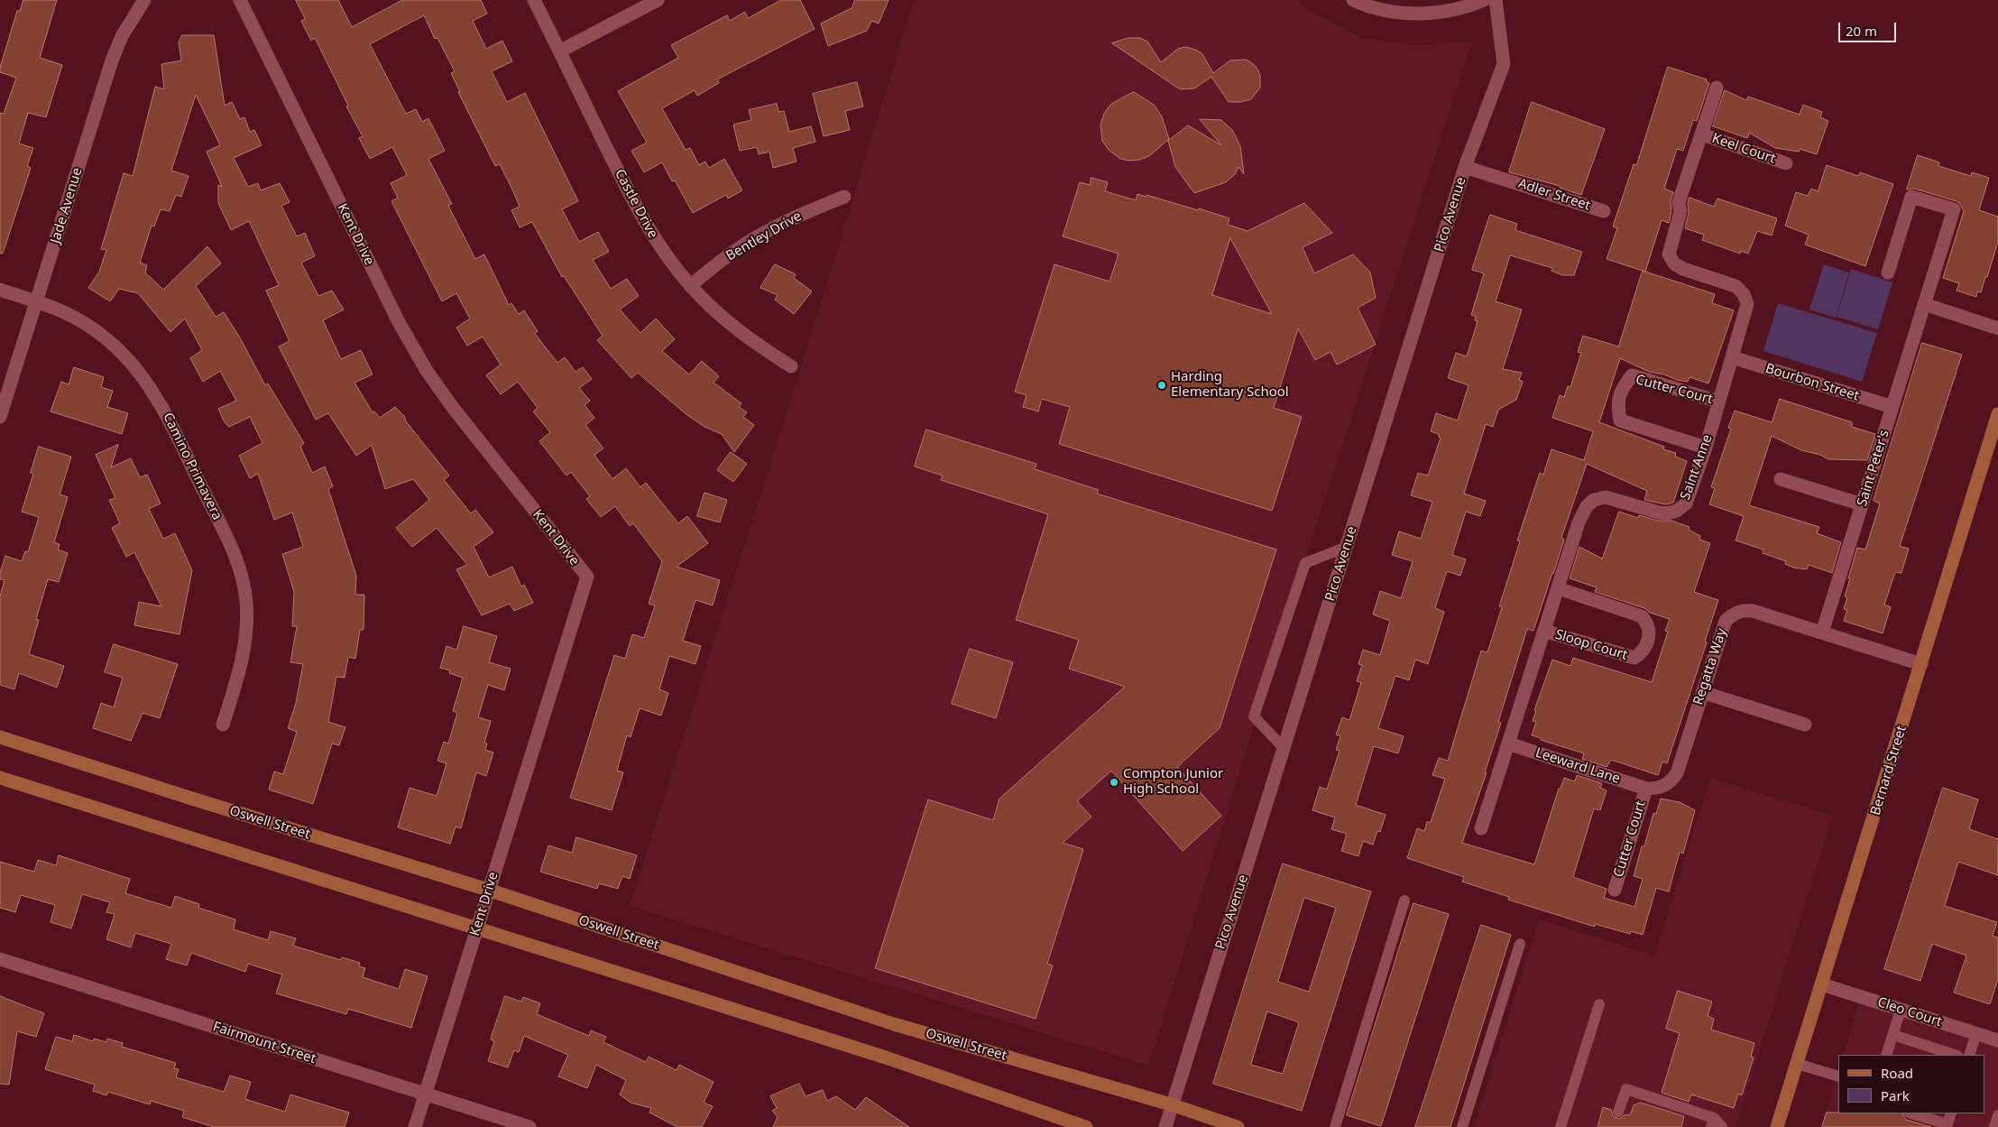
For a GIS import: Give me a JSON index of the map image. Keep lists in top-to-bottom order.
{
  "streets": {
    "main road": ["Bernard Street", "Oswell Street"],
    "street": [
      "Keel Court",
      "Adler Street",
      "Castle Drive",
      "Jade Avenue",
      "Pico Avenue",
      "Kent Drive",
      "Bentley Drive",
      "Bourbon Street",
      "Cutter Court",
      "Camino Primavera",
      "Saint Anne",
      "Saint Peter's",
      "Sloop Court",
      "Regatta Way",
      "Leeward Lane",
      "Cleo Court",
      "Fairmount Street"
    ]
  },
  "crossings": [
    ["Keel Court", "Saint Anne"],
    ["Adler Street", "Pico Avenue"],
    ["Castle Drive", "Bentley Drive"],
    ["Jade Avenue", "Camino Primavera"],
    ["Pico Avenue", "Oswell Street"],
    ["Kent Drive", "Oswell Street"],
    ["Kent Drive", "Fairmount Street"],
    ["Bourbon Street", "Saint Anne"],
    ["Bourbon Street", "Saint Peter's"],
    ["Cutter Court", "Saint Anne"],
    ["Cutter Court", "Regatta Way"],
    ["Cutter Court", "Leeward Lane"],
    ["Saint Anne", "Sloop Court"],
    ["Saint Anne", "Leeward Lane"],
    ["Saint Peter's", "Regatta Way"],
    ["Regatta Way", "Leeward Lane"],
    ["Regatta Way", "Bernard Street"],
    ["Bernard Street", "Cleo Court"]
  ],
  "places": ["Harding Elementary School", "Compton Junior High School"],
  "legend": ["Road", "Park"],
  "scale_bar": "20 m"
}
